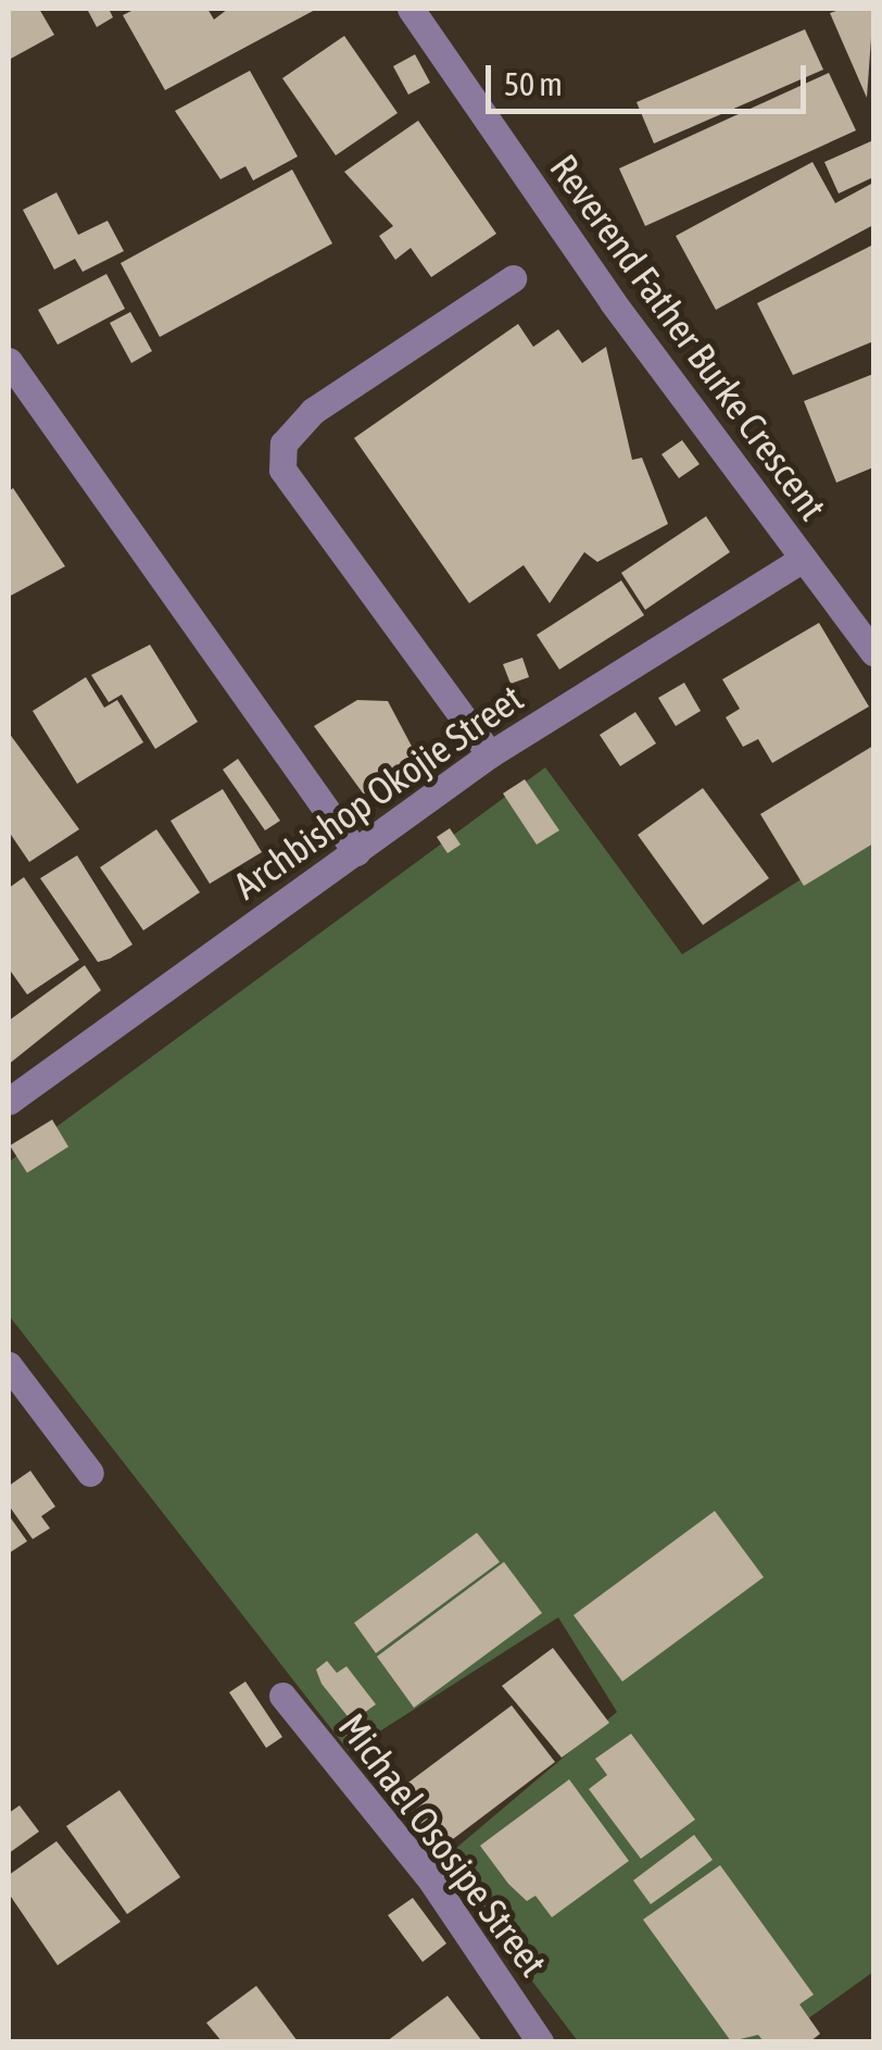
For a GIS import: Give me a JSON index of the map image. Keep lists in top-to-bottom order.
{
  "streets": {
    "street": ["Reverend Father Burke Crescent", "Archbishop Okojie Street", "Michael Ososipe Street"]
  },
  "crossings": [
    ["Reverend Father Burke Crescent", "Archbishop Okojie Street"]
  ],
  "scale_bar": "50 m"
}
